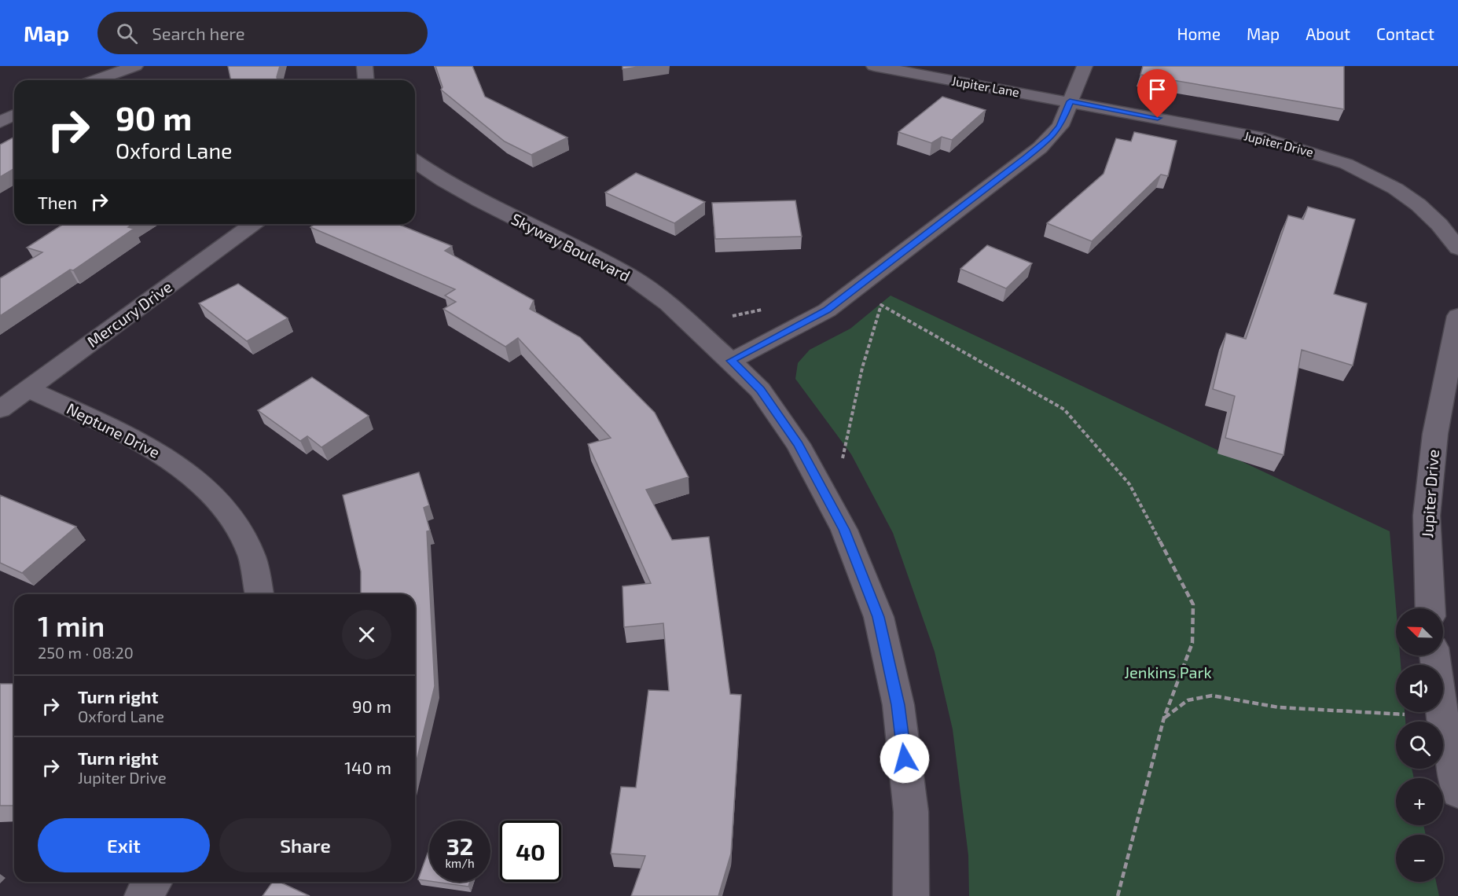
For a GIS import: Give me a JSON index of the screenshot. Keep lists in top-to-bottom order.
{
  "streets": {
    "street": [
      "Jupiter Lane",
      "Jupiter Drive",
      "Skyway Boulevard",
      "Mercury Drive",
      "Neptune Drive"
    ]
  },
  "crossings": [
    ["Jupiter Lane", "Jupiter Drive"],
    ["Mercury Drive", "Neptune Drive"]
  ],
  "parks": ["Jenkins Park"],
  "north": "top left",
  "page": {
    "header": "Map",
    "search": "Search here",
    "nav": [
      "Home",
      "Map",
      "About",
      "Contact"
    ],
    "turn": ["90 m", "Oxford Lane"],
    "then": "Then",
    "heading": ["1 min", "250 m · 08:20"],
    "map_buttons": ["+", "−"],
    "list": [
      {
        "name": "Turn right",
        "note": "Oxford Lane",
        "value": "90 m"
      },
      {
        "name": "Turn right",
        "note": "Jupiter Drive",
        "value": "140 m"
      }
    ],
    "buttons": ["Exit", "Share"],
    "speed": "32 km/h",
    "limit": "40"
  }
}
